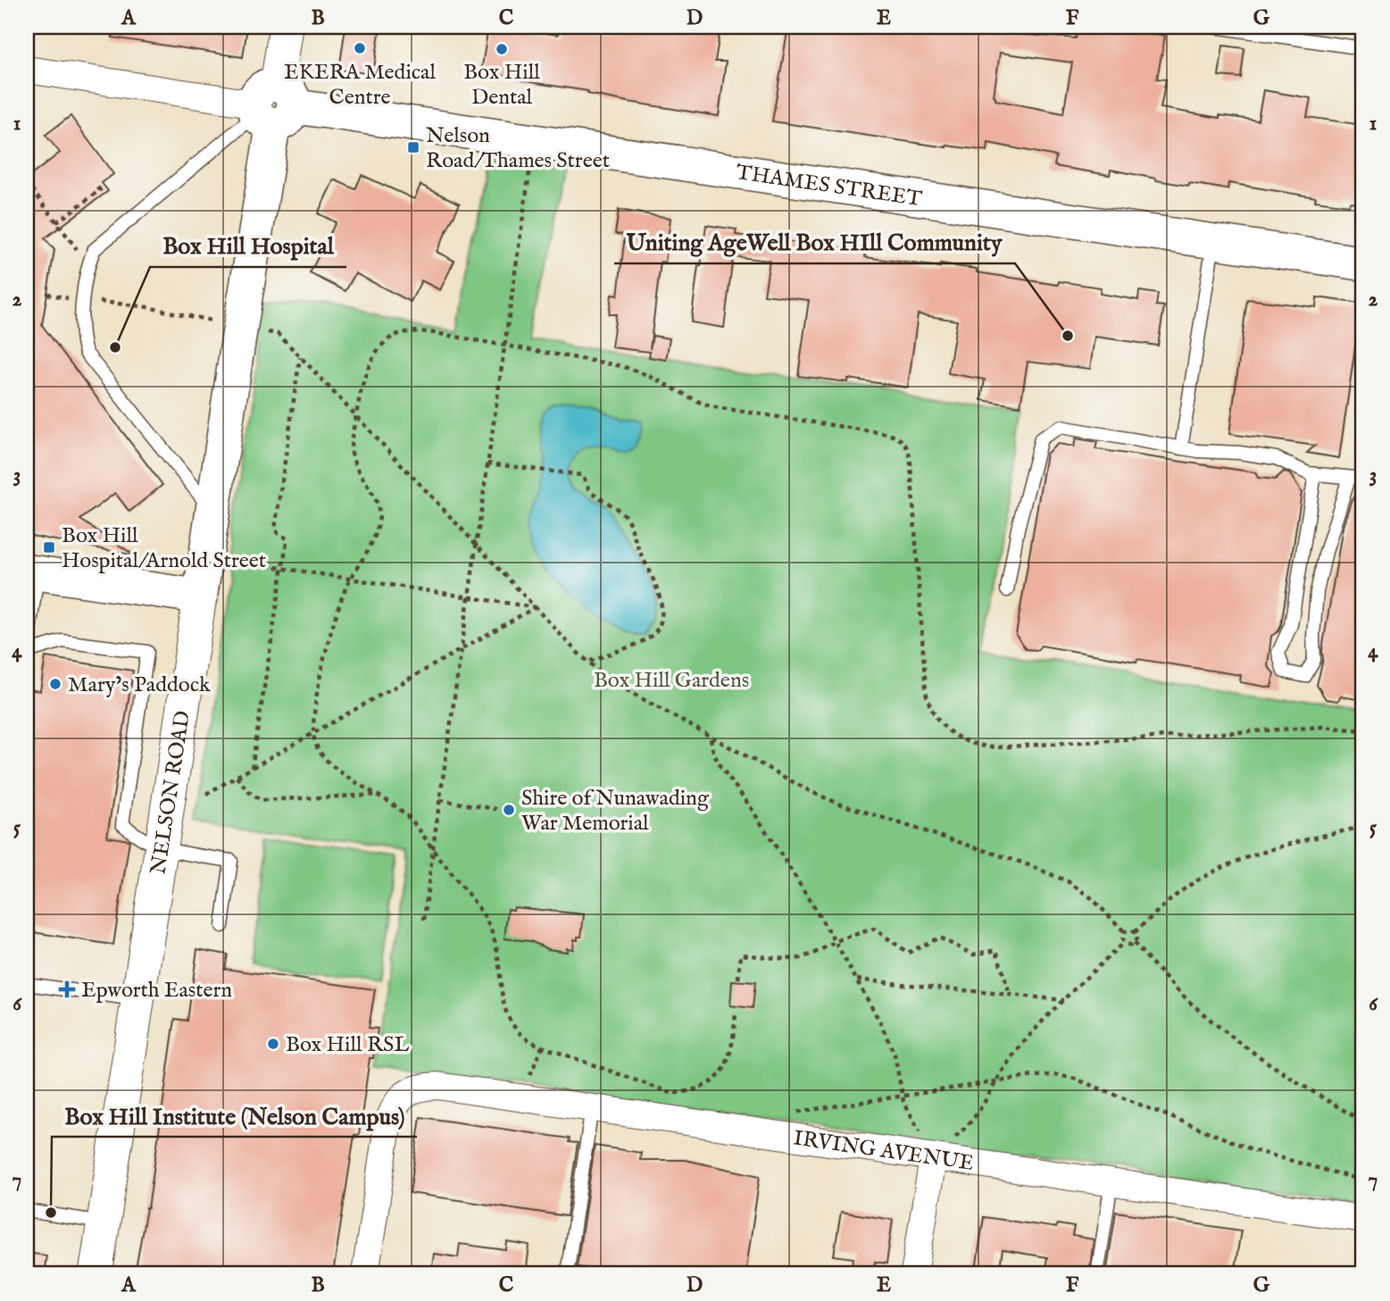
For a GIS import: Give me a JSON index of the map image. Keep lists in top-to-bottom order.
{
  "streets": {
    "main road": ["THAMES STREET", "NELSON ROAD"],
    "street": ["IRVING AVENUE"]
  },
  "crossings": [
    ["THAMES STREET", "NELSON ROAD"]
  ],
  "parks": ["Box Hill Gardens"],
  "places": {
    "other": [
      "EKERA Medical Centre",
      "Box Hill Dental",
      "Uniting AgeWell Box HIll Community",
      "Box Hill Hospital",
      "Mary’s Paddock",
      "Shire of Nunawading War Memorial",
      "Box Hill RSL",
      "Box Hill Institute (Nelson Campus)"
    ],
    "transit": ["Nelson Road/Thames Street", "Box Hill Hospital/Arnold Street"],
    "health": ["Epworth Eastern"]
  },
  "grid": {
    "columns": [
      "A",
      "B",
      "C",
      "D",
      "E",
      "F",
      "G"
    ],
    "rows": [
      "1",
      "2",
      "3",
      "4",
      "5",
      "6",
      "7"
    ]
  }
}
